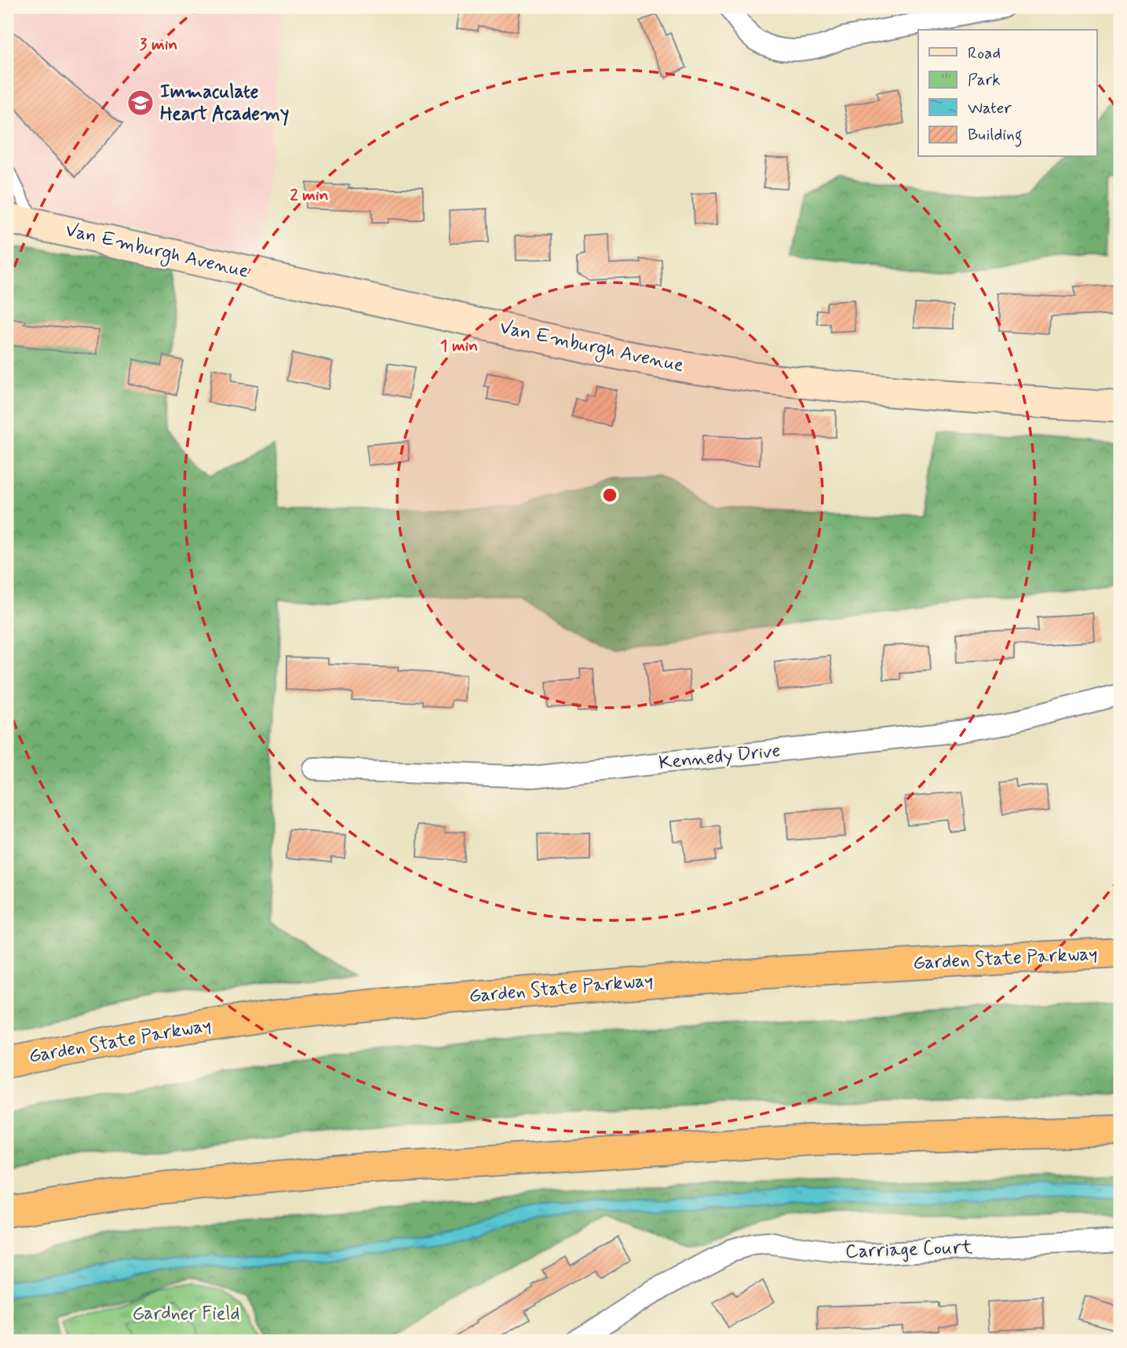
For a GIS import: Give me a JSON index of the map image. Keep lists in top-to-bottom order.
{
  "streets": {
    "highway": ["Garden State Parkway"],
    "main road": ["Van Emburgh Avenue"],
    "street": ["Kennedy Drive", "Carriage Court"]
  },
  "parks": ["Gardner Field"],
  "places": {
    "school or university": ["Immaculate Heart Academy"]
  },
  "legend": [
    "Road",
    "Park",
    "Water",
    "Building"
  ],
  "rings": ["3 min", "2 min", "1 min"]
}
